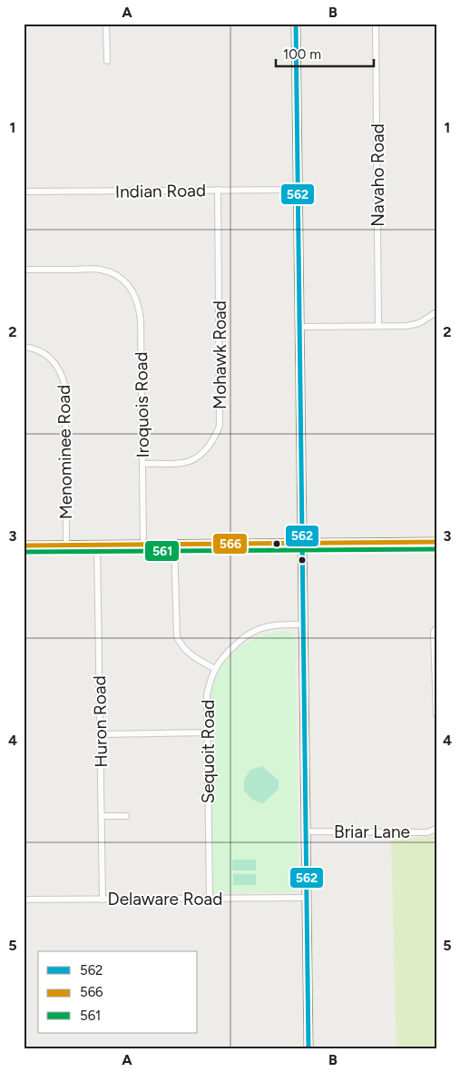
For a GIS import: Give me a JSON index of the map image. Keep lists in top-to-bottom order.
{
  "streets": {
    "street": [
      "Navaho Road",
      "Indian Road",
      "Mohawk Road",
      "Iroquois Road",
      "Menominee Road",
      "Huron Road",
      "Sequoit Road",
      "Briar Lane",
      "Delaware Road"
    ]
  },
  "crossings": [
    ["Indian Road", "Mohawk Road"],
    ["Mohawk Road", "Iroquois Road"],
    ["Huron Road", "Delaware Road"],
    ["Sequoit Road", "Delaware Road"]
  ],
  "lines": ["transit line 562", "transit line 566", "transit line 561"],
  "legend": ["562", "566", "561"],
  "scale_bar": "100 m",
  "grid": {
    "columns": ["A", "B"],
    "rows": [
      "1",
      "2",
      "3",
      "4",
      "5"
    ]
  }
}
